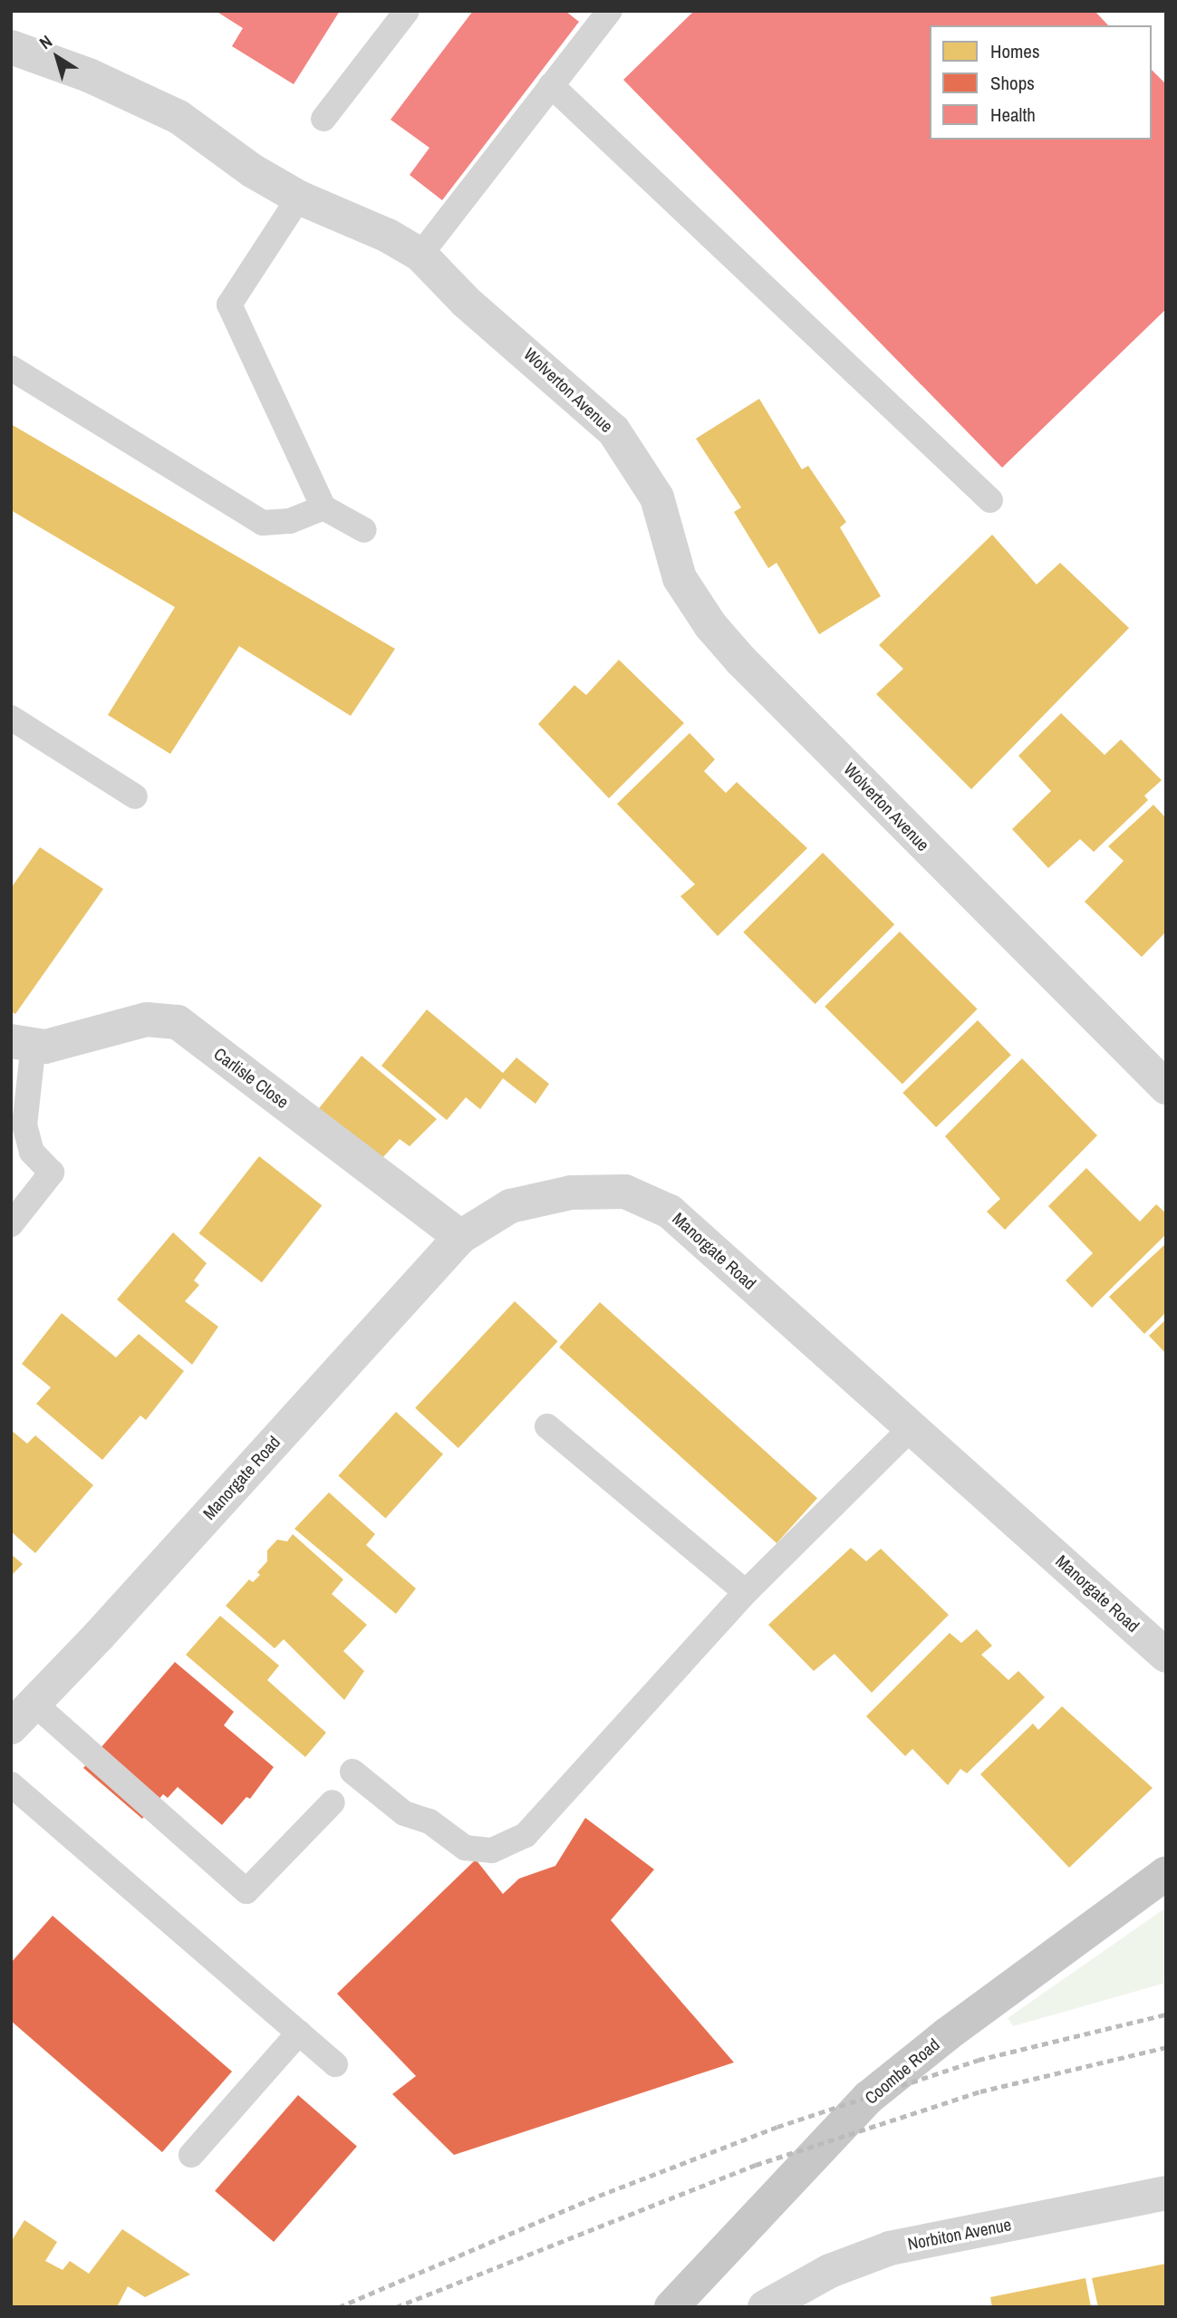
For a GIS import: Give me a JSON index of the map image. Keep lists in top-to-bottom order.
{
  "streets": {
    "main road": ["Coombe Road"],
    "street": [
      "Wolverton Avenue",
      "Carlisle Close",
      "Manorgate Road",
      "Norbiton Avenue"
    ]
  },
  "crossings": [
    ["Carlisle Close", "Manorgate Road"]
  ],
  "legend": ["Homes", "Shops", "Health"],
  "north": "top left"
}
